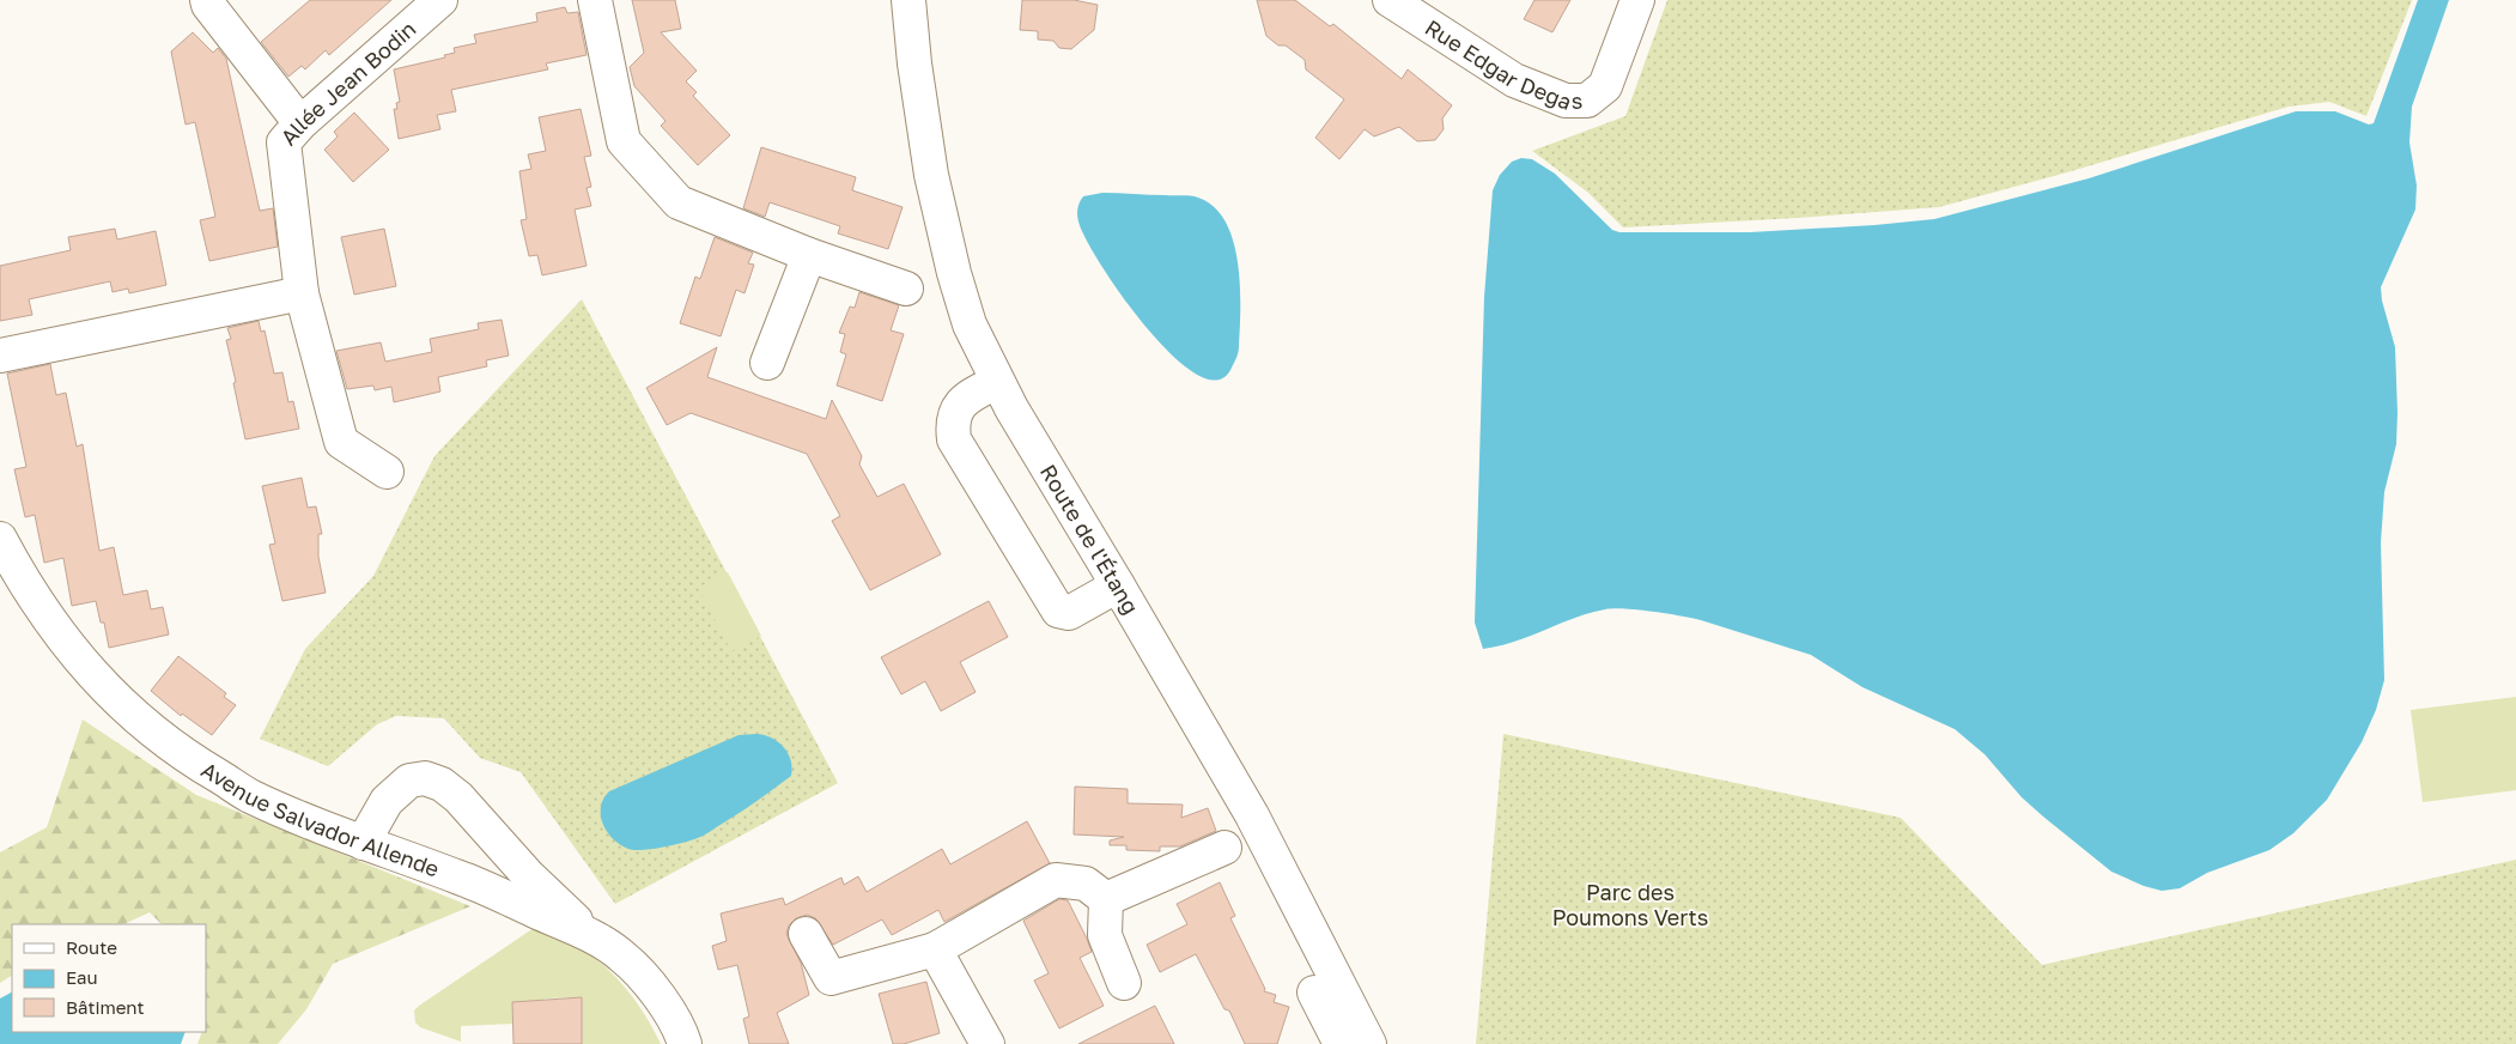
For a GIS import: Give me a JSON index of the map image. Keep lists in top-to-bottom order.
{
  "streets": {
    "street": [
      "Rue Edgar Degas",
      "Allée Jean Bodin",
      "Route de l'Étang",
      "Avenue Salvador Allende"
    ]
  },
  "parks": ["Parc des Poumons Verts"],
  "legend": ["Route", "Eau", "Bâtiment"]
}
